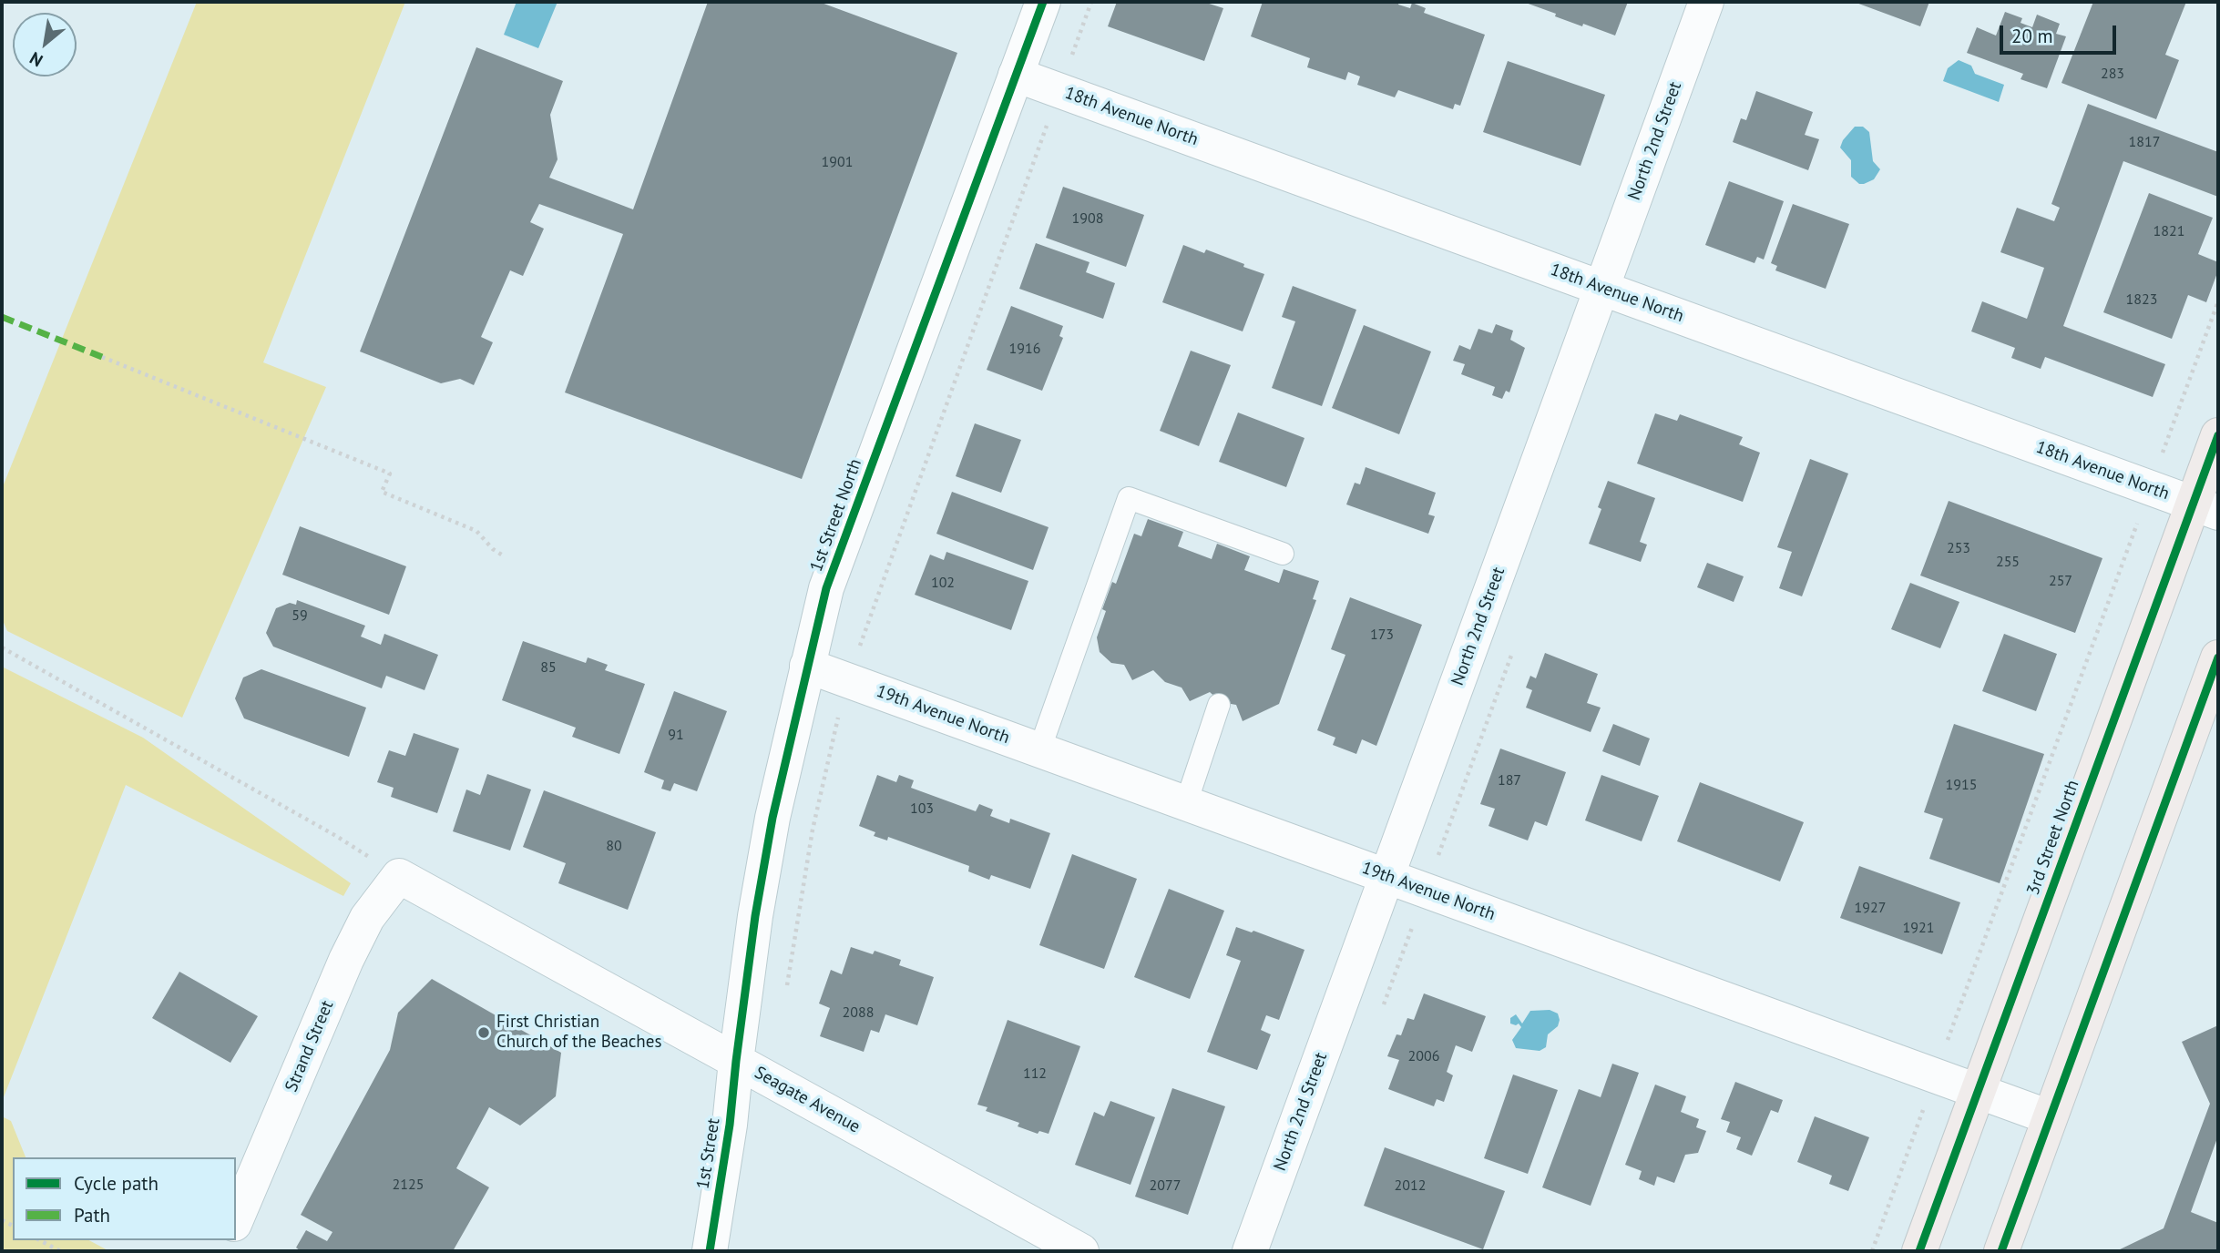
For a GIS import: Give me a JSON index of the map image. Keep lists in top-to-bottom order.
{
  "streets": {
    "main road": ["3rd Street North"],
    "street": [
      "18th Avenue North",
      "North 2nd Street",
      "1st Street North",
      "19th Avenue North",
      "Strand Street",
      "Seagate Avenue",
      "1st Street"
    ]
  },
  "crossings": [
    ["18th Avenue North", "North 2nd Street"],
    ["18th Avenue North", "1st Street North"],
    ["18th Avenue North", "3rd Street North"],
    ["North 2nd Street", "19th Avenue North"],
    ["1st Street North", "19th Avenue North"],
    ["1st Street North", "Seagate Avenue"],
    ["1st Street North", "1st Street"],
    ["19th Avenue North", "3rd Street North"],
    ["Strand Street", "Seagate Avenue"],
    ["Seagate Avenue", "1st Street"]
  ],
  "places": ["First Christian Church of the Beaches"],
  "house_numbers": [
    "283",
    "1817",
    "1901",
    "1908",
    "1821",
    "1823",
    "1916",
    "253",
    "255",
    "257",
    "102",
    "59",
    "173",
    "85",
    "91",
    "187",
    "1915",
    "103",
    "80",
    "1927",
    "1921",
    "2088",
    "2006",
    "112",
    "2125",
    "2077",
    "2012"
  ],
  "legend": ["Cycle path", "Path"],
  "scale_bar": "20 m",
  "north": "bottom left"
}
